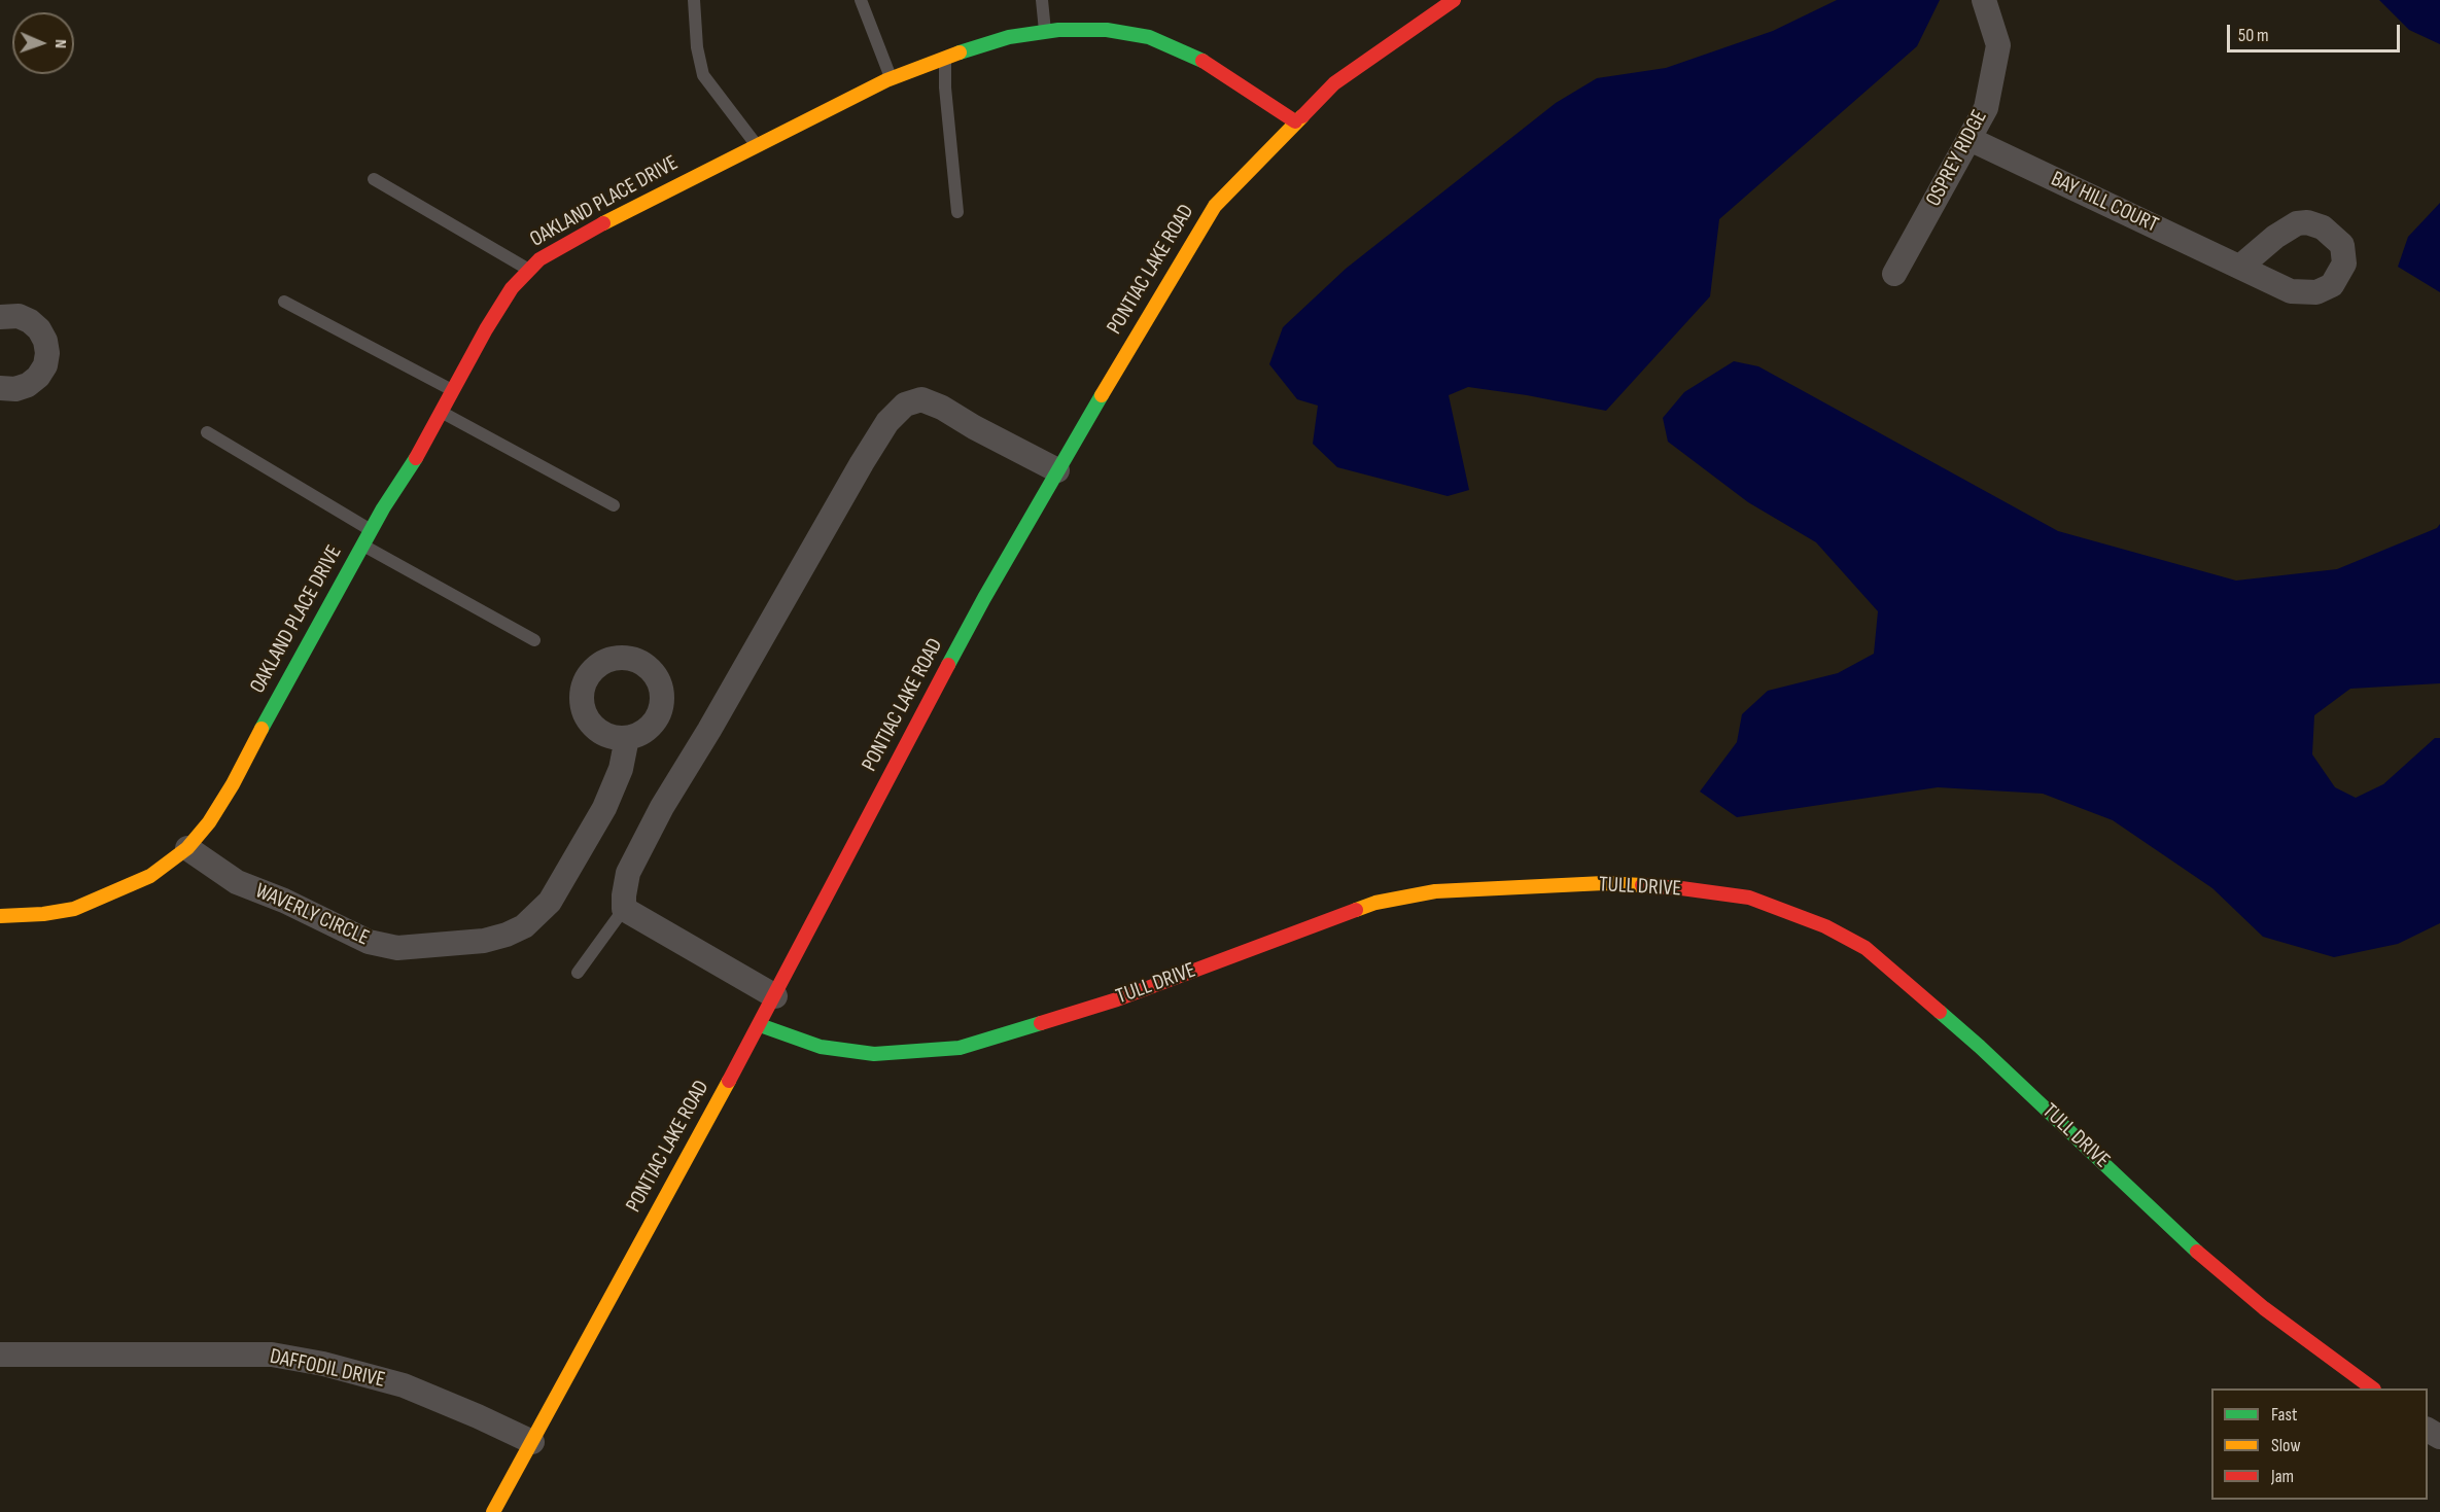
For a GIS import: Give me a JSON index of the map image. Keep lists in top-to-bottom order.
{
  "streets": {
    "street": [
      "OSPREY RIDGE",
      "OAKLAND PLACE DRIVE",
      "BAY HILL COURT",
      "PONTIAC LAKE ROAD",
      "TULL DRIVE",
      "WAVERLY CIRCLE",
      "DAFFODIL DRIVE"
    ]
  },
  "crossings": [
    ["OSPREY RIDGE", "BAY HILL COURT"],
    ["OAKLAND PLACE DRIVE", "PONTIAC LAKE ROAD"],
    ["OAKLAND PLACE DRIVE", "WAVERLY CIRCLE"],
    ["PONTIAC LAKE ROAD", "TULL DRIVE"],
    ["PONTIAC LAKE ROAD", "DAFFODIL DRIVE"]
  ],
  "legend": ["Fast", "Slow", "Jam"],
  "scale_bar": "50 m",
  "north": "right"
}
